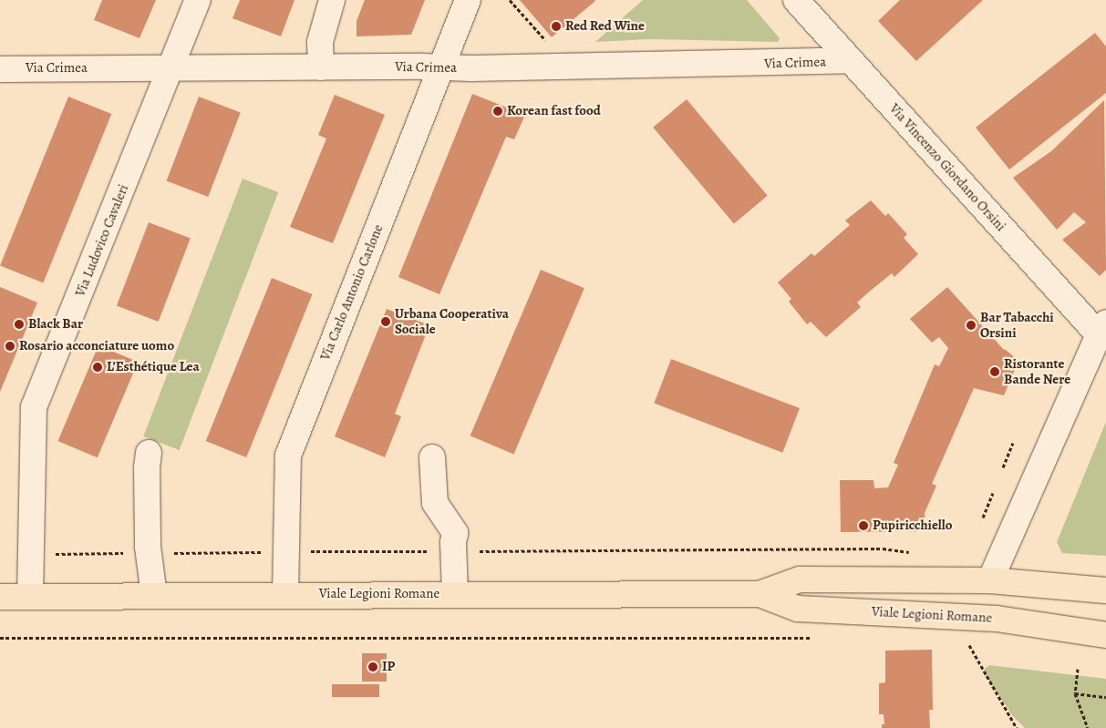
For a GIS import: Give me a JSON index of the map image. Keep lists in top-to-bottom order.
{
  "streets": {
    "main road": ["Viale Legioni Romane"],
    "street": [
      "Via Crimea",
      "Via Vincenzo Giordano Orsini",
      "Via Ludovico Cavaleri",
      "Via Carlo Antonio Carlone"
    ]
  },
  "crossings": [
    ["Via Crimea", "Via Vincenzo Giordano Orsini"],
    ["Via Crimea", "Via Ludovico Cavaleri"],
    ["Via Crimea", "Via Carlo Antonio Carlone"],
    ["Via Ludovico Cavaleri", "Viale Legioni Romane"],
    ["Via Carlo Antonio Carlone", "Viale Legioni Romane"]
  ],
  "places": [
    "Red Red Wine",
    "Korean fast food",
    "Urbana Cooperativa Sociale",
    "Black Bar",
    "Bar Tabacchi Orsini",
    "Rosario acconciature uomo",
    "L’Esthétique Lea",
    "Ristorante Bande Nere",
    "Pupiricchiello",
    "IP"
  ]
}
